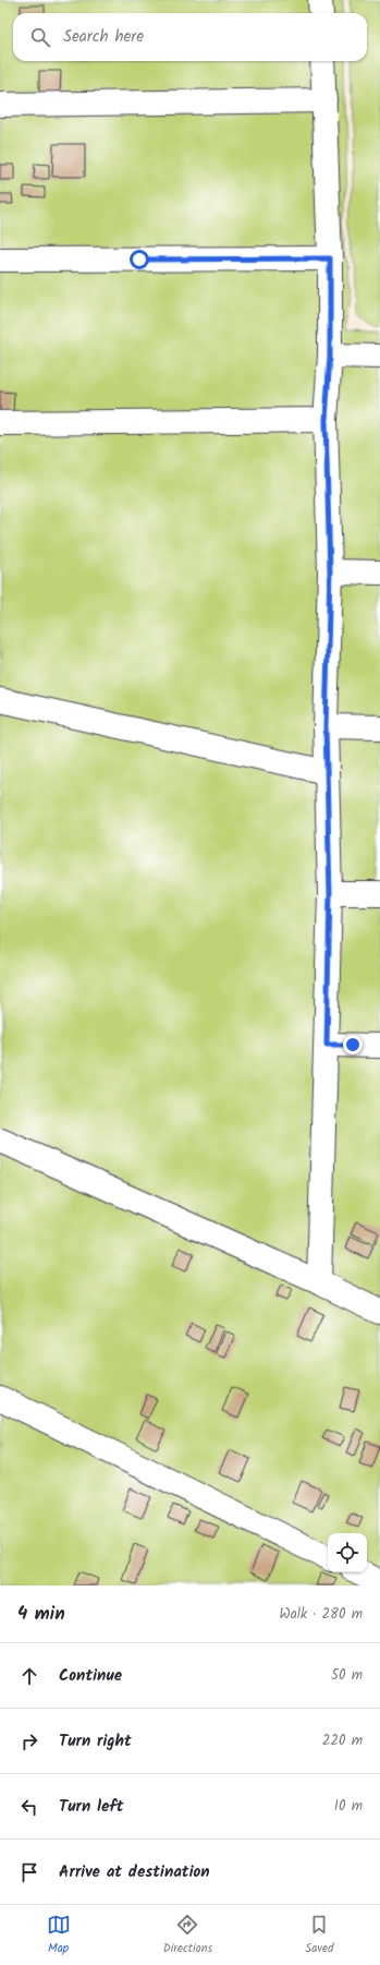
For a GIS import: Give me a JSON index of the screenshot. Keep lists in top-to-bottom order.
{
  "page": {
    "search": "Search here",
    "heading": ["4 min", "Walk · 280 m"],
    "list": [
      ["Continue", "50 m"],
      ["Turn right", "220 m"],
      ["Turn left", "10 m"],
      "Arrive at destination"
    ],
    "nav": ["Map", "Directions", "Saved"]
  }
}
